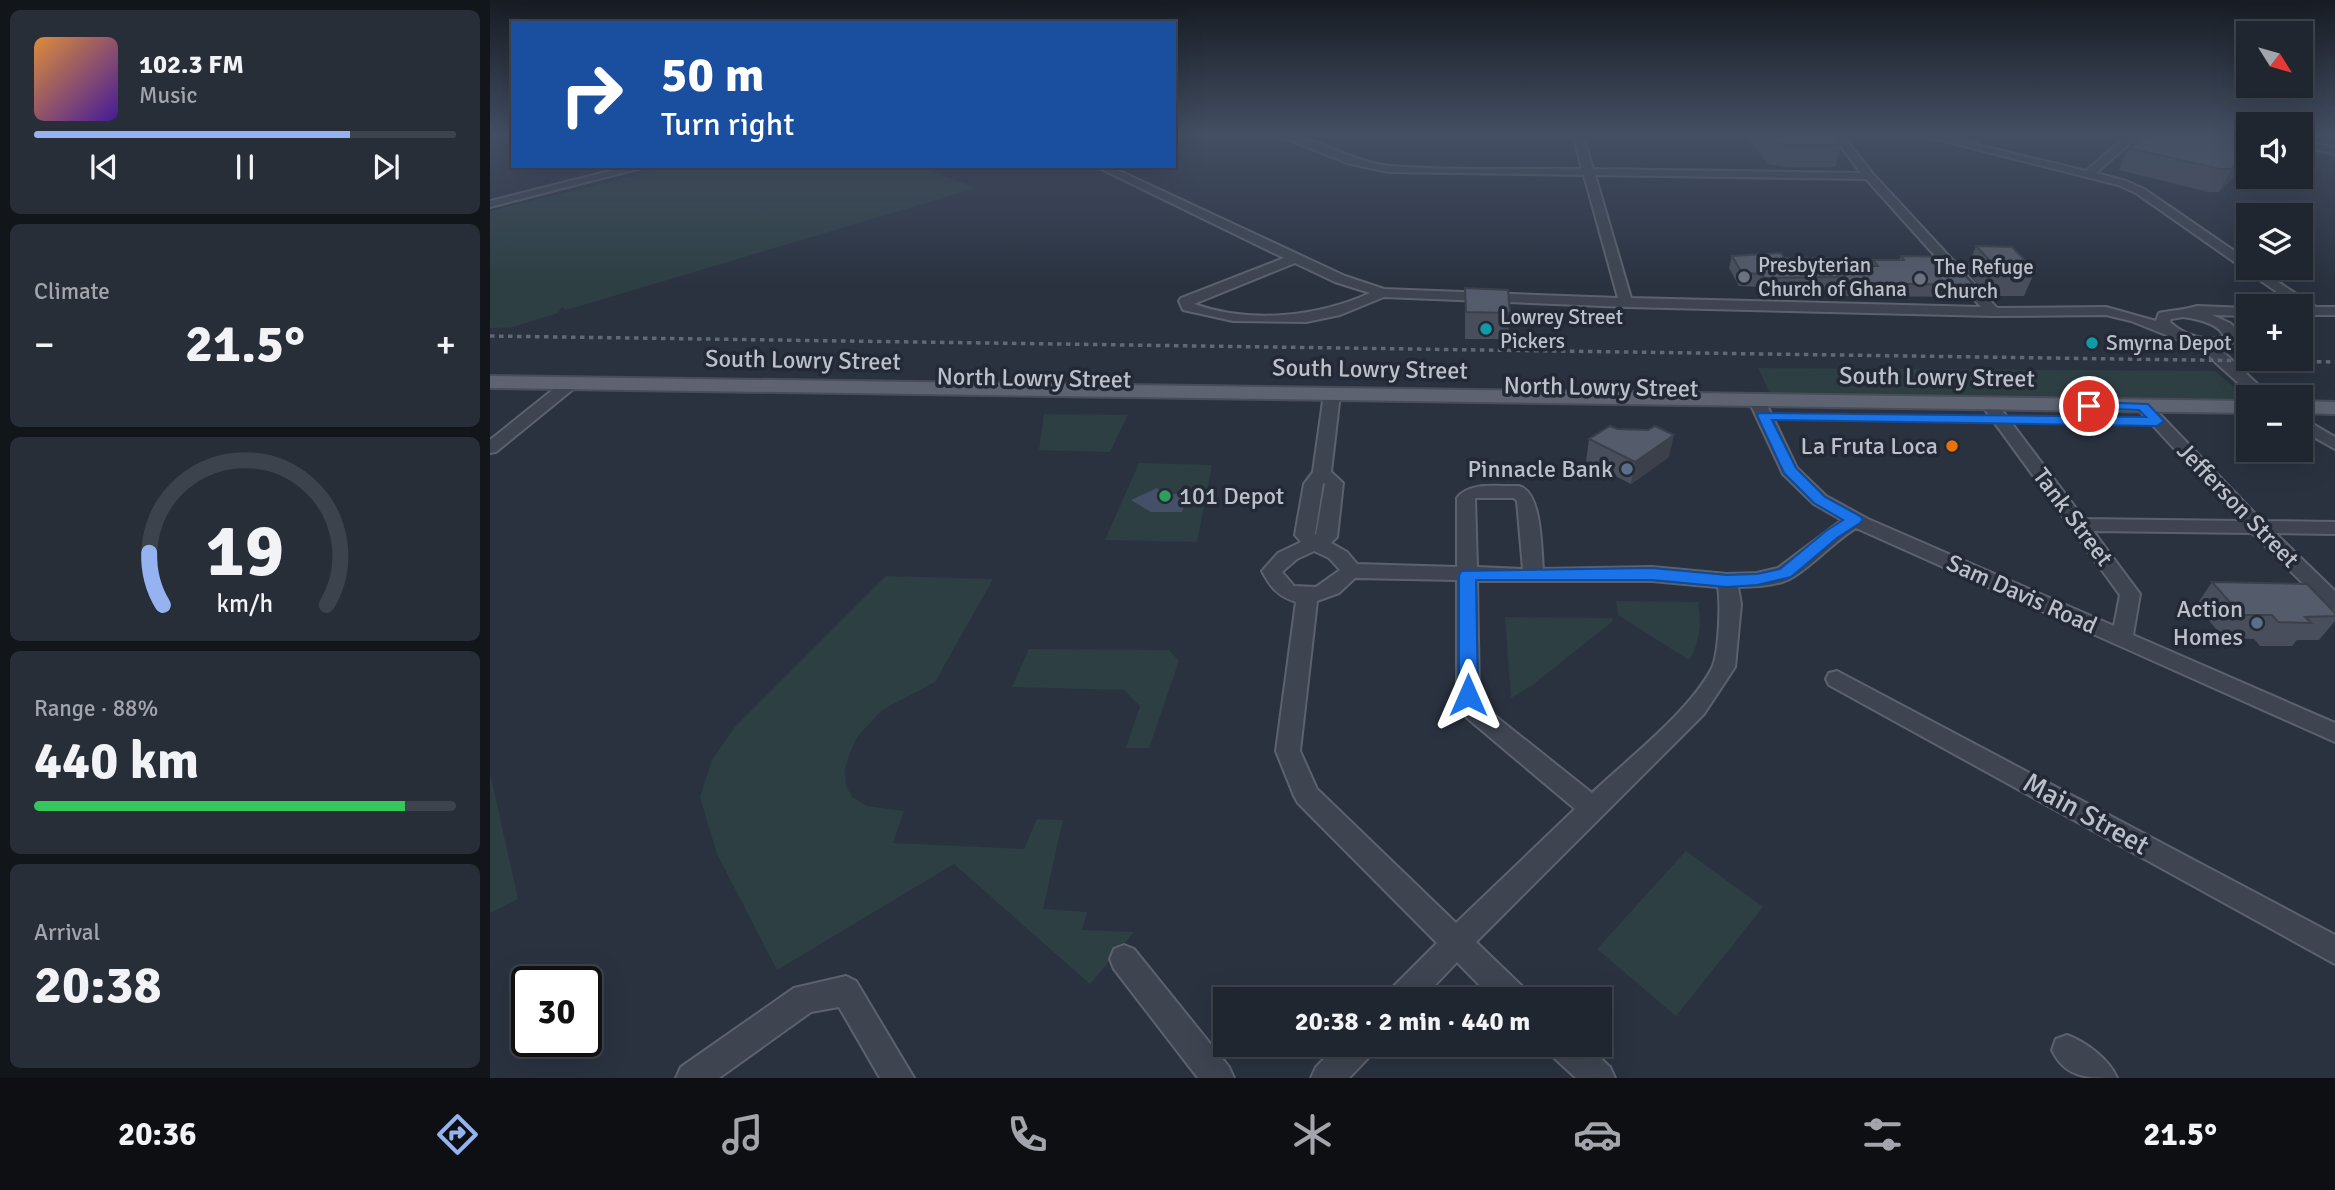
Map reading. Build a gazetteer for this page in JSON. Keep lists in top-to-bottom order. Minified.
{"streets":{"main road":["South Lowry Street","North Lowry Street"],"street":["Jefferson Street","Tank Street","Sam Davis Road","Main Street"]},"crossings":[["South Lowry Street","North Lowry Street"],["North Lowry Street","Jefferson Street"],["North Lowry Street","Tank Street"],["North Lowry Street","Sam Davis Road"],["Tank Street","Sam Davis Road"]],"places":["Presbyterian Church of Ghana","The Refuge Church","Lowrey Street Pickers","Smyrna Depot","La Fruta Loca","Pinnacle Bank","101 Depot","Action Homes"],"north":"bottom right","page":{"map_buttons":["+","−"],"turn":["50 m","Turn right"],"song":["102.3 FM","Music"],"tile":["Climate",["Range · 88%","440 km"],["Arrival","20:38"]],"heat":["−","21.5°","+"],"limit":"30","trip":"20:38 · 2 min · 440 m","tabs":["20:36","21.5°"],"gauge":["19","km/h"]}}
